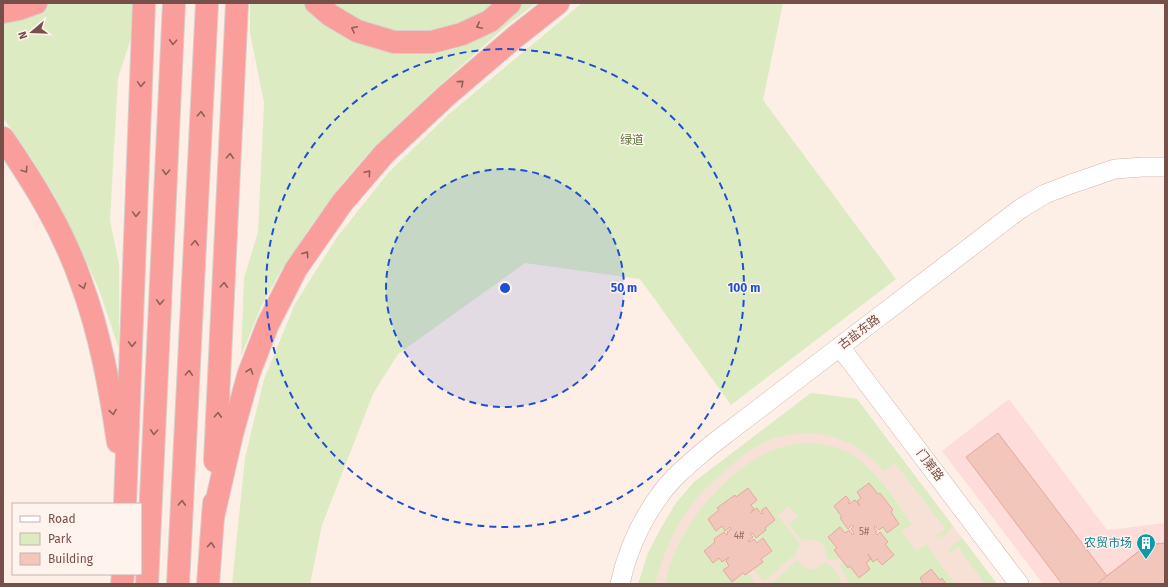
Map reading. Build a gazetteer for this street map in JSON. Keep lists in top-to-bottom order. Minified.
{"streets":{"street":["古盐东路","门第路"]},"crossings":[["古盐东路","门第路"]],"parks":["绿道"],"places":{"building":["农贸市场"]},"house_numbers":["5#","4#"],"legend":["Road","Park","Building"],"north":"left","rings":["50 m","100 m"]}
